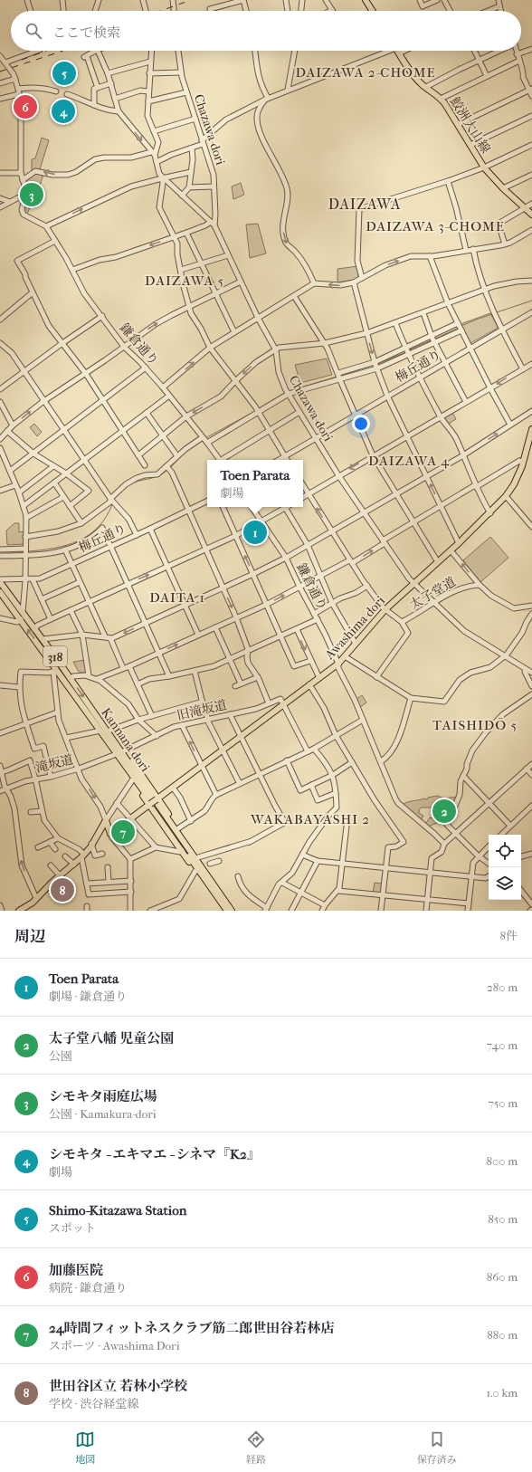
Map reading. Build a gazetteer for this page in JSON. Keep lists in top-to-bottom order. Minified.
{"streets":{"main road":["鮫洲大山線","Awashima-dori","318","Kannana dori"],"street":["Chazawa-dori","鎌倉通り","梅丘通り","太子堂道","旧滝坂道","滝坂道"]},"crossings":[["Chazawa-dori","梅丘通り"],["Chazawa-dori","太子堂道"],["Chazawa-dori","Awashima-dori"],["鎌倉通り","Awashima-dori"],["梅丘通り","Kannana dori"],["太子堂道","Awashima-dori"],["Awashima-dori","旧滝坂道"]],"districts":["DAIZAWA 2-CHOME","DAIZAWA","DAIZAWA 3-CHOME","DAIZAWA 5","DAIZAWA 4","DAITA 1","TAISHIDŌ 5","WAKABAYASHI 2"],"page":{"search":"ここで検索","pins":["5","6","4","3","1","2","7","8"],"popup":["Toen Parata","劇場"],"heading":["周辺","8件"],"list":[{"mark":"1","name":"Toen Parata","note":"劇場 · 鎌倉通り","value":"280 m"},{"mark":"2","name":"太子堂八幡 児童公園","note":"公園","value":"740 m"},{"mark":"3","name":"シモキタ雨庭広場","note":"公園 · Kamakura-dori","value":"750 m"},{"mark":"4","name":"シモキタ - エキマエ - シネマ『K2』","note":"劇場","value":"800 m"},{"mark":"5","name":"Shimo-Kitazawa Station","note":"スポット","value":"850 m"},{"mark":"6","name":"加藤医院","note":"病院 · 鎌倉通り","value":"860 m"},{"mark":"7","name":"24時間フィットネスクラブ筋二郎世田谷若林店","note":"スポーツ · Awashima Dori","value":"880 m"},{"mark":"8","name":"世田谷区立 若林小学校","note":"学校 · 渋谷経堂線","value":"1.0 km"}],"nav":["地図","経路","保存済み"]}}
